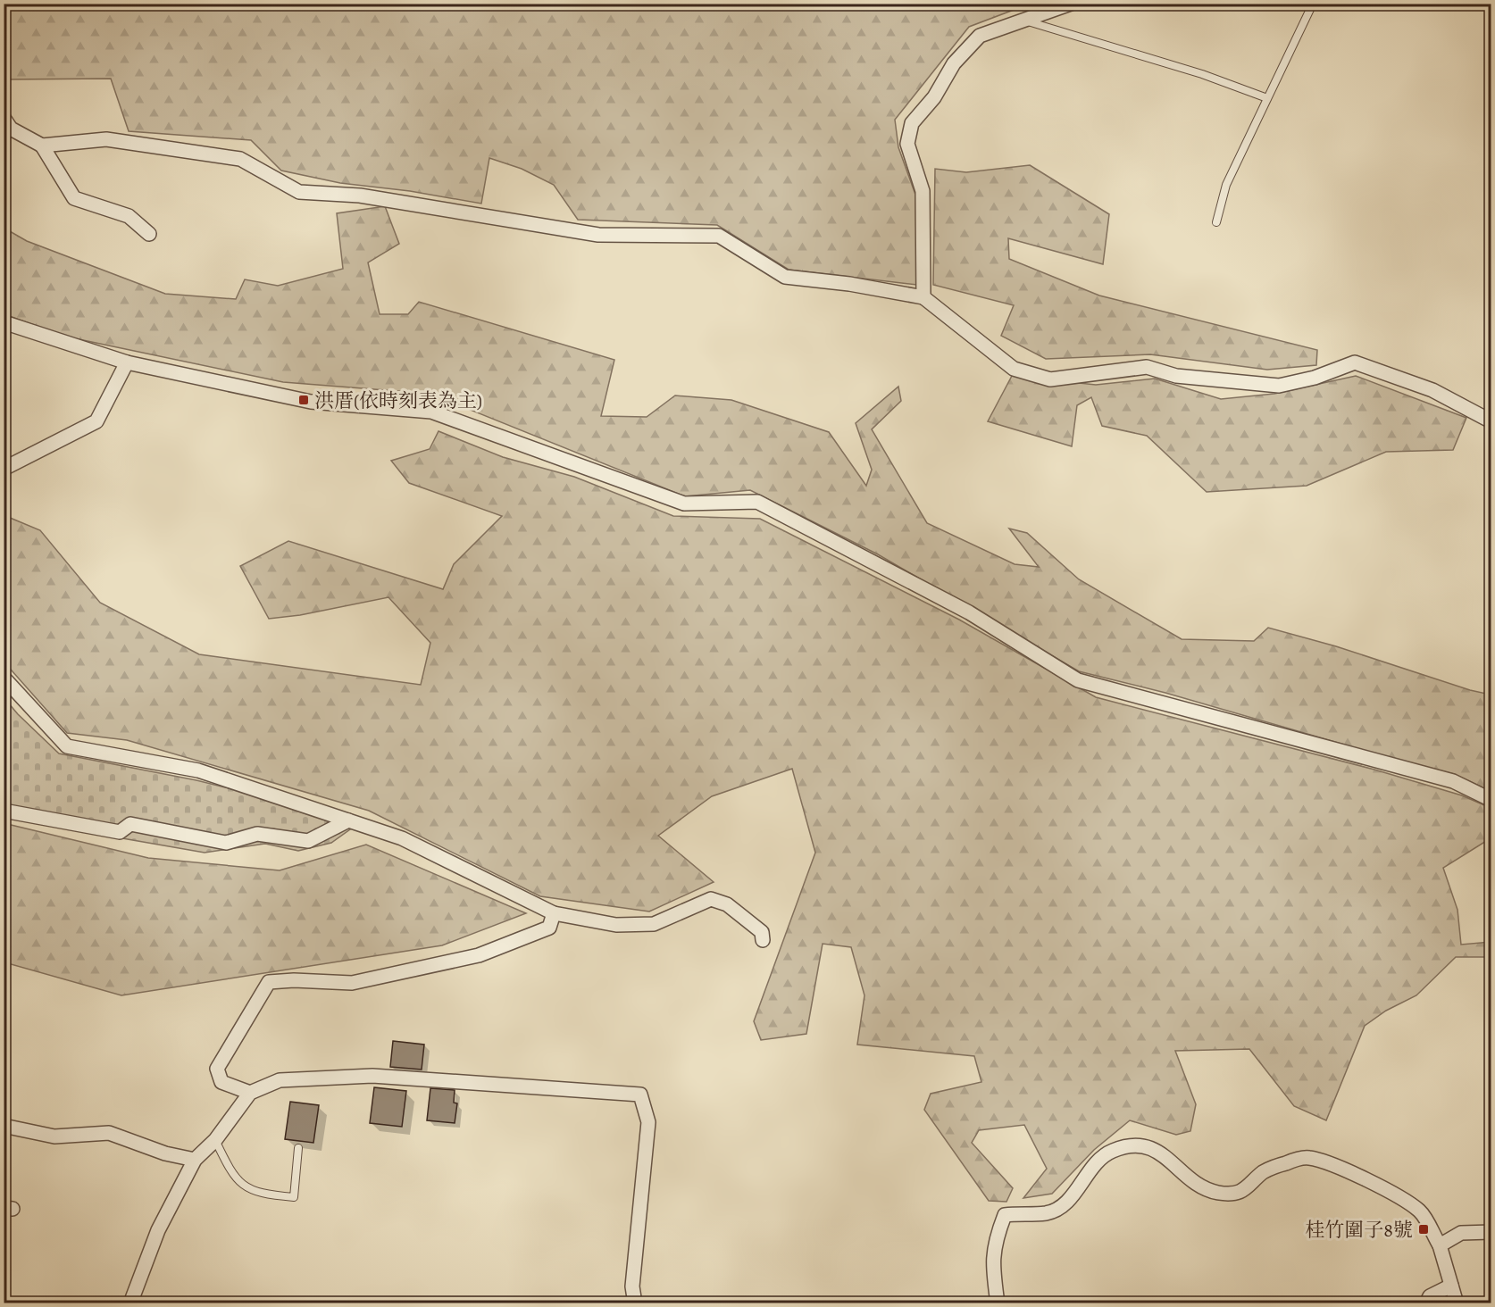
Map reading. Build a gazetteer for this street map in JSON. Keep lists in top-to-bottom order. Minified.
{"places":{"transit":["洪厝(依時刻表為主)","桂竹圍子8號"]}}
